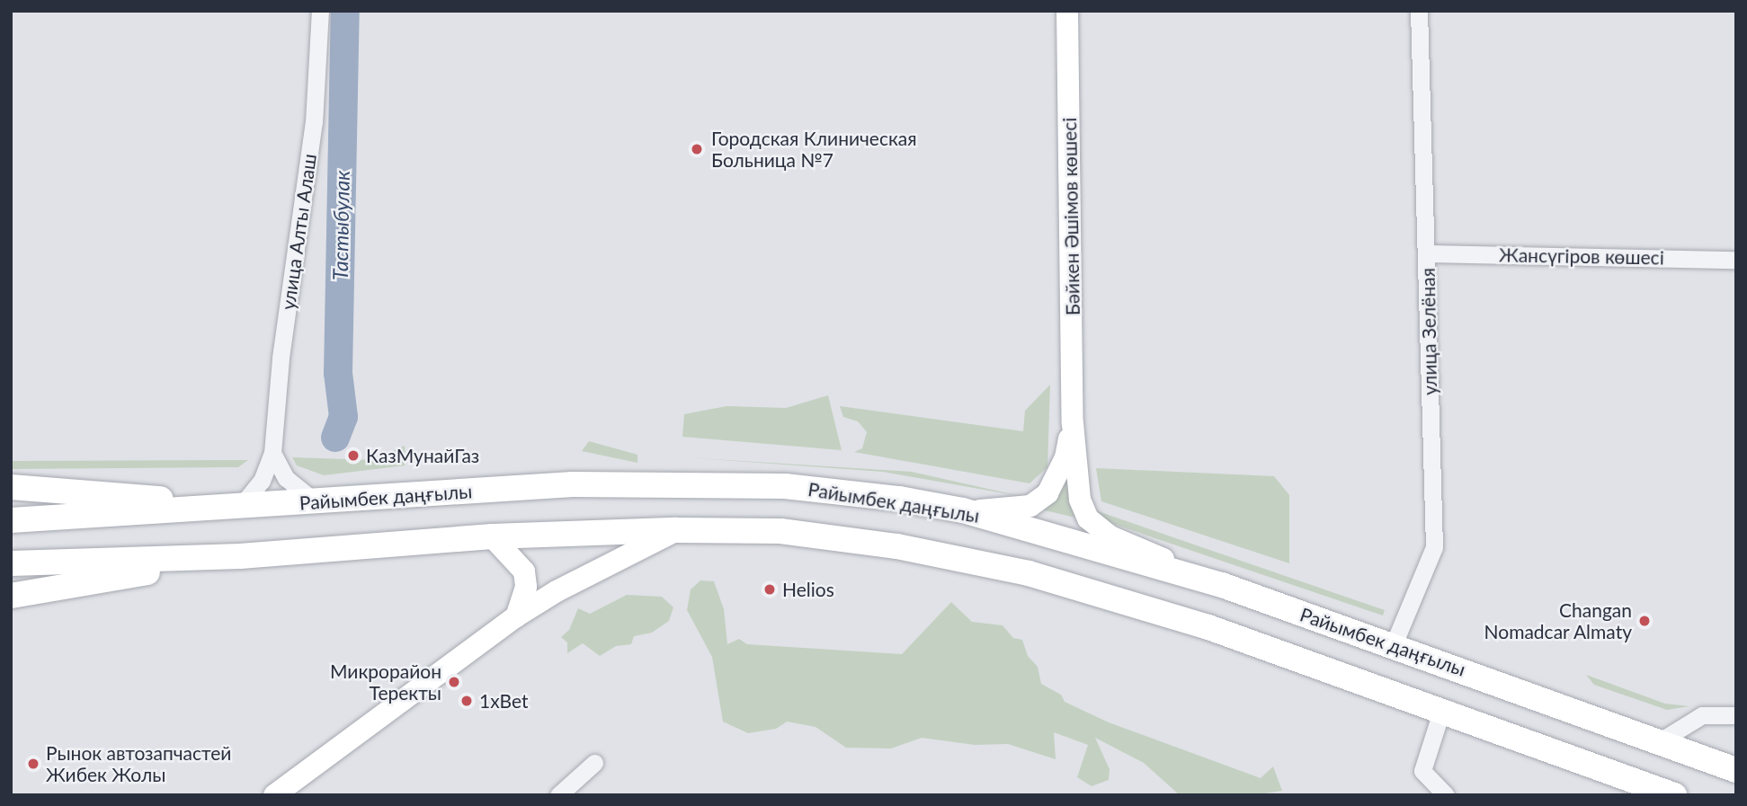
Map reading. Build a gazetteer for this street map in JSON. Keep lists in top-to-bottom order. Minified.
{"streets":{"highway":["Райымбек даңғылы"],"main road":["Бәйкен Әшімов көшесі"],"street":["улица Алты Алаш","Жансүгіров көшесі","улица Зелёная"]},"crossings":[["улица Алты Алаш","Райымбек даңғылы"],["Жансүгіров көшесі","улица Зелёная"],["улица Зелёная","Райымбек даңғылы"]],"water":["Тастыбулак"],"places":["Городская Клиническая Больница №7","КазМунайГаз","Helios","Changan Nomadcar Almaty","Микрорайон Теректы","1xBet","Рынок автозапчастей Жибек Жолы"]}
